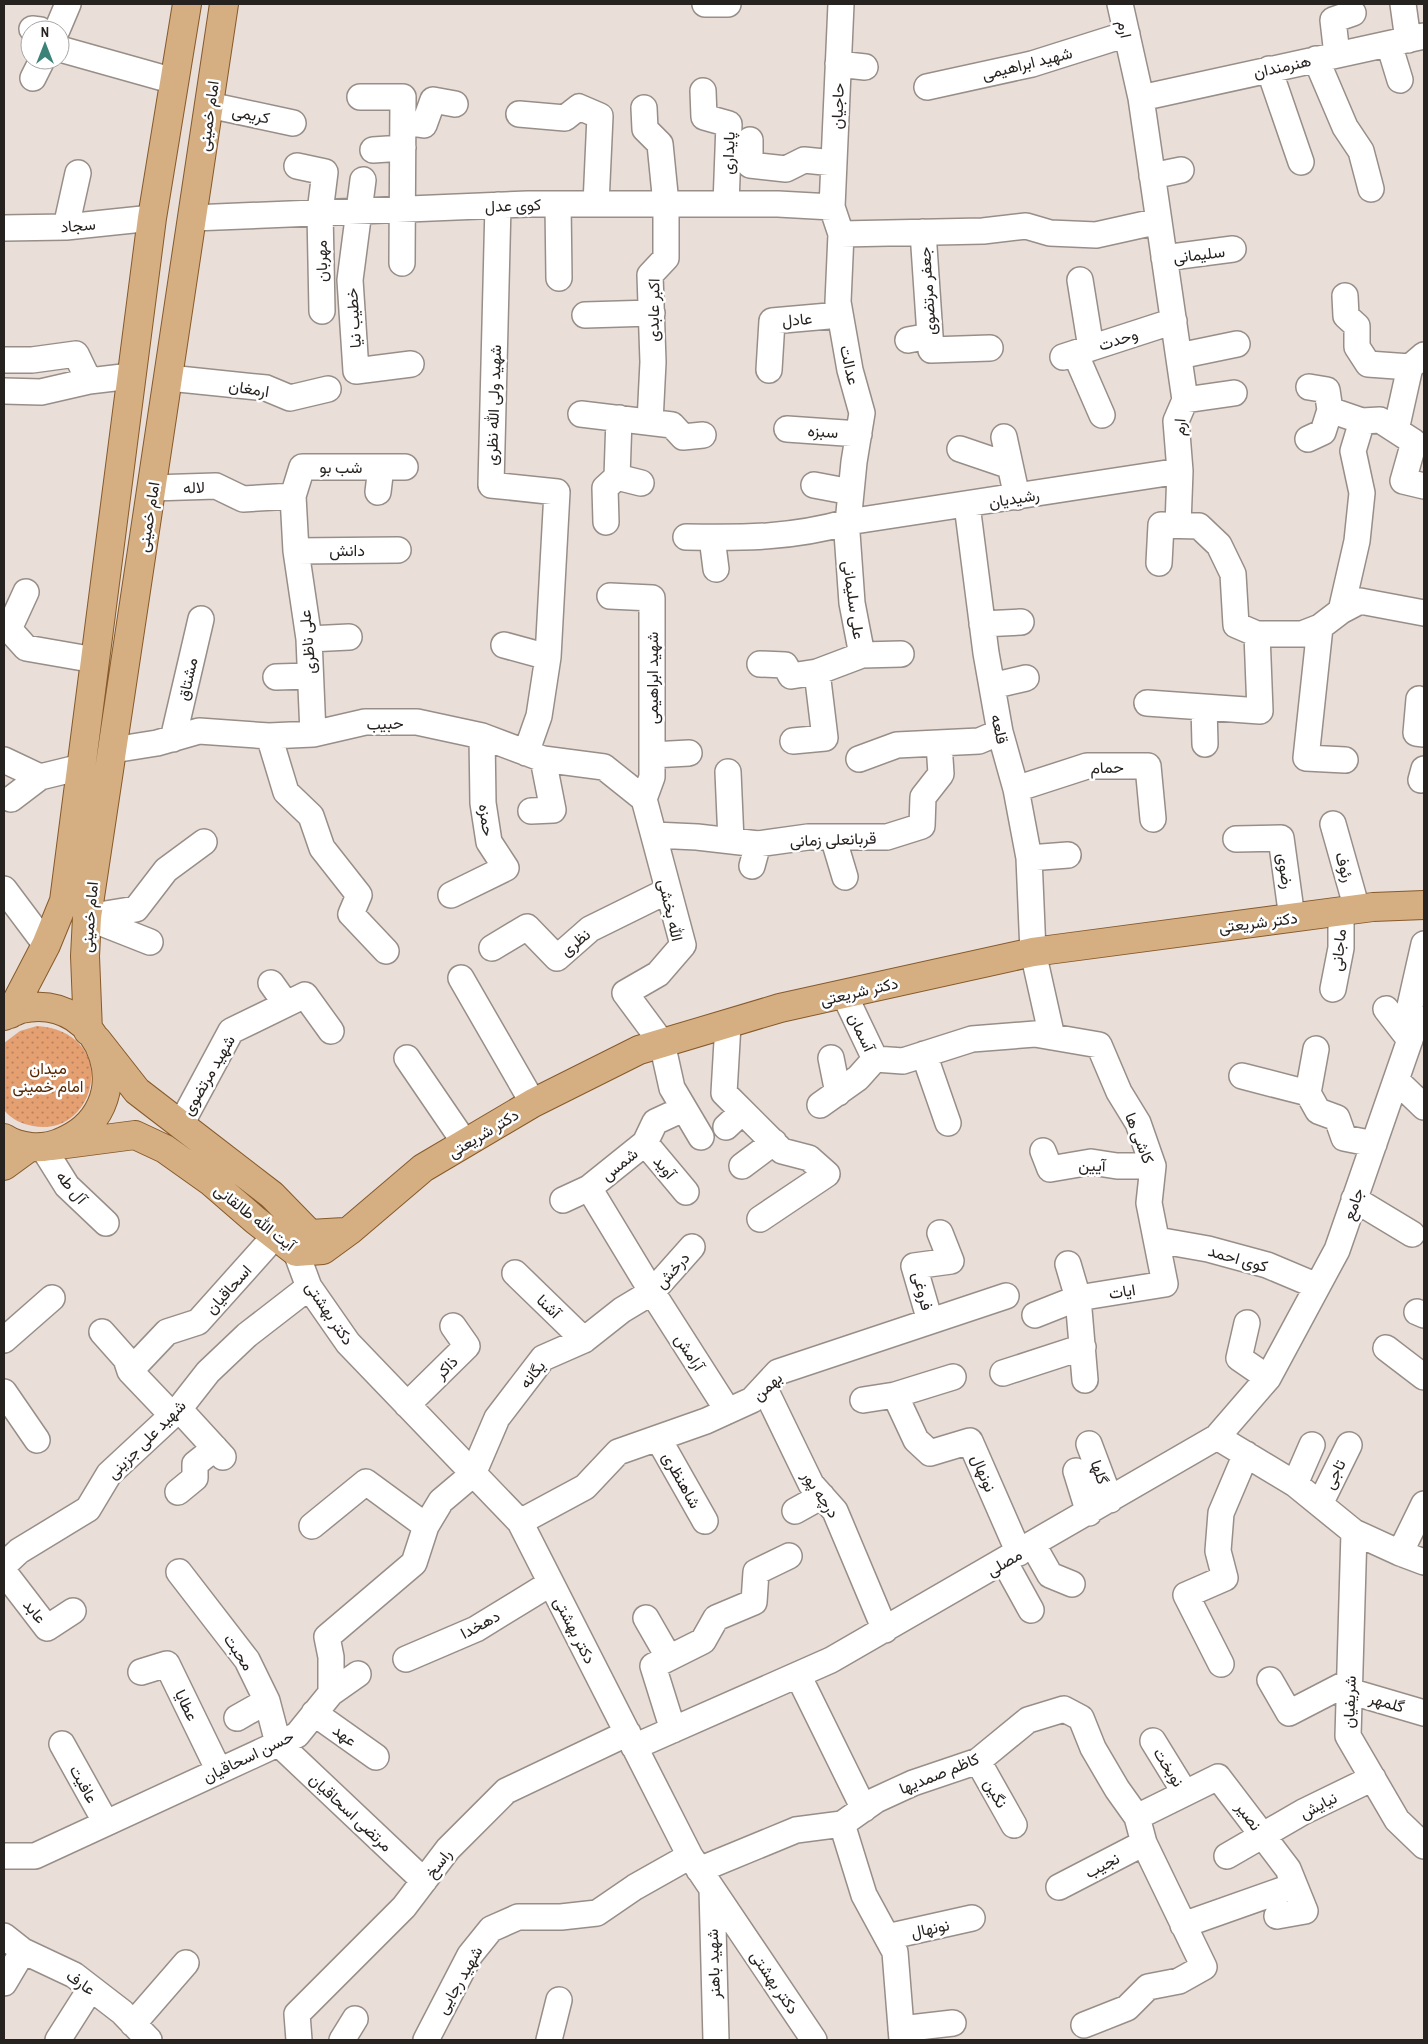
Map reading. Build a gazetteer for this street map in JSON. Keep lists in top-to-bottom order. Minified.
{"streets":{"main road":["امام خمینی","دکتر شریعتی","آیت الله طالقانی"],"street":["ارم","شهید ابراهیمی","هنرمندان","حاجیان","کریمی","پایداری","کوی عدل","سجاد","سلیمانی","مهربان","جعفر مرتضوی","اکبر عابدی","خطیب نیا","عادل","وحدت","عدالت","ارمغان","شهید ولی الله نظری","سبزه","شب بو","لاله","رشیدیان","دانش","علی سلیمانی","علی ناظری","مشتاق","حبیب","قلعه","حمام","حمزه","قربانعلی زمانی","رئوف","رضوی","الله بخشی","نظری","ماجانی","آسمان","شهید مرتضوی","کاشی ها","شمس","آیین","آوید","آل طه","جامع","کوی احمد","درخش","اسحاقیان","فروغی","ایات","آشنا","دکتر بهشتی","آرامش","ذاکر","یگانه","بهمن","شهید علی جزینی","گلها","نونهال","تاجی","شاهنظری","درچه پور","مصلی","عابد","دهخدا","محبت","شریفیان","گلمهر","عطایا","عهد","حسن اسحاقیان","نوبخت","کاظم صمدیها","عافیت","نگین","نیایش","مرتضی اسحاقیان","نصیر","راسخ","نجیب","شهید باهنر","شهید رجایی","عارف"]},"crossings":[["ارم","شهید ابراهیمی"],["ارم","هنرمندان"],["ارم","سلیمانی"],["ارم","وحدت"],["ارم","رشیدیان"],["شهید ابراهیمی","حبیب"],["شهید ابراهیمی","الله بخشی"],["حاجیان","کوی عدل"],["حاجیان","عدالت"],["کریمی","امام خمینی"],["امام خمینی","کوی عدل"],["امام خمینی","سجاد"],["امام خمینی","ارمغان"],["امام خمینی","لاله"],["امام خمینی","حبیب"],["امام خمینی","آیت الله طالقانی"],["پایداری","کوی عدل"],["کوی عدل","مهربان"],["کوی عدل","اکبر عابدی"],["کوی عدل","خطیب نیا"],["کوی عدل","عدالت"],["کوی عدل","شهید ولی الله نظری"],["عادل","عدالت"],["عدالت","سبزه"],["عدالت","رشیدیان"],["عدالت","علی سلیمانی"],["شهید ولی الله نظری","حبیب"],["شب بو","لاله"],["شب بو","دانش"],["شب بو","علی ناظری"],["رشیدیان","علی سلیمانی"],["رشیدیان","قلعه"],["دانش","علی ناظری"],["علی ناظری","حبیب"],["مشتاق","حبیب"],["حبیب","حمزه"],["حبیب","الله بخشی"],["قلعه","حمام"],["قلعه","دکتر شریعتی"],["قربانعلی زمانی","الله بخشی"],["رئوف","دکتر شریعتی"],["رئوف","ماجانی"],["رضوی","دکتر شریعتی"],["الله بخشی","دکتر شریعتی"],["الله بخشی","نظری"],["دکتر شریعتی","ماجانی"],["دکتر شریعتی","آسمان"],["دکتر شریعتی","آیت الله طالقانی"],["آسمان","کاشی ها"],["شهید مرتضوی","آیت الله طالقانی"],["کاشی ها","آیین"],["کاشی ها","کوی احمد"],["کاشی ها","ایات"],["شمس","آوید"],["شمس","درخش"],["شمس","آرامش"],["شمس","یگانه"],["آل طه","آیت الله طالقانی"],["جامع","کوی احمد"],["جامع","مصلی"],["آیت الله طالقانی","اسحاقیان"],["آیت الله طالقانی","دکتر بهشتی"],["درخش","آرامش"],["درخش","یگانه"],["فروغی","بهمن"],["آشنا","یگانه"],["دکتر بهشتی","ذاکر"],["دکتر بهشتی","یگانه"],["دکتر بهشتی","بهمن"],["دکتر بهشتی","شهید علی جزینی"],["دکتر بهشتی","مصلی"],["دکتر بهشتی","دهخدا"],["دکتر بهشتی","کاظم صمدیها"],["دکتر بهشتی","راسخ"],["دکتر بهشتی","شهید باهنر"],["دکتر بهشتی","شهید رجایی"],["آرامش","یگانه"],["آرامش","بهمن"],["بهمن","شاهنظری"],["بهمن","درچه پور"],["گلها","مصلی"],["نونهال","مصلی"],["درچه پور","مصلی"],["مصلی","راسخ"],["محبت","حسن اسحاقیان"],["محبت","مرتضی اسحاقیان"],["شریفیان","گلمهر"],["شریفیان","نیایش"],["عطایا","حسن اسحاقیان"],["عهد","حسن اسحاقیان"],["حسن اسحاقیان","عافیت"],["حسن اسحاقیان","مرتضی اسحاقیان"],["نوبخت","نصیر"],["کاظم صمدیها","نگین"],["کاظم صمدیها","نصیر"],["کاظم صمدیها","نجیب"],["کاظم صمدیها","شهید باهنر"],["کاظم صمدیها","شهید رجایی"],["نیایش","نصیر"],["مرتضی اسحاقیان","راسخ"],["شهید باهنر","شهید رجایی"]],"parks":["میدان امام خمینی"],"north":"top"}
